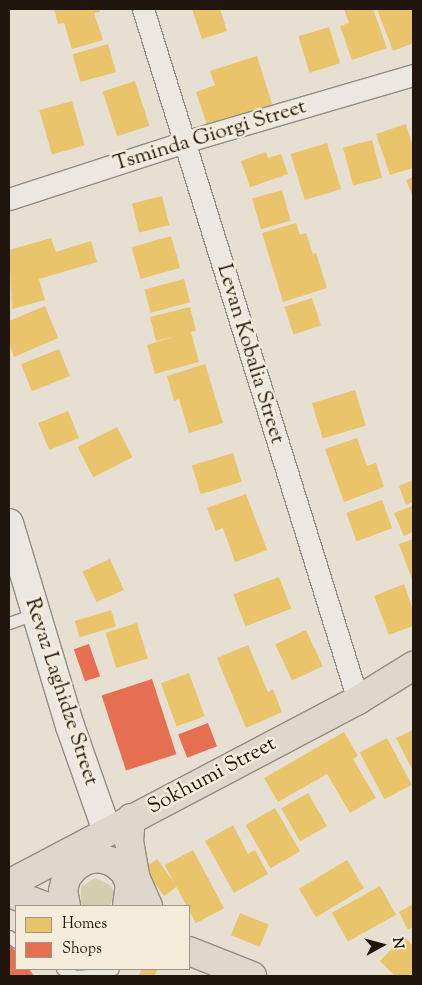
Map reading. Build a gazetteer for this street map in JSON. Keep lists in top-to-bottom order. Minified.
{"streets":{"main road":["Sokhumi Street"],"street":["Tsminda Giorgi Street","Levan Kobalia Street","Revaz Laghidze Street"]},"crossings":[["Tsminda Giorgi Street","Levan Kobalia Street"],["Levan Kobalia Street","Sokhumi Street"],["Revaz Laghidze Street","Sokhumi Street"]],"legend":["Homes","Shops"],"north":"right"}
